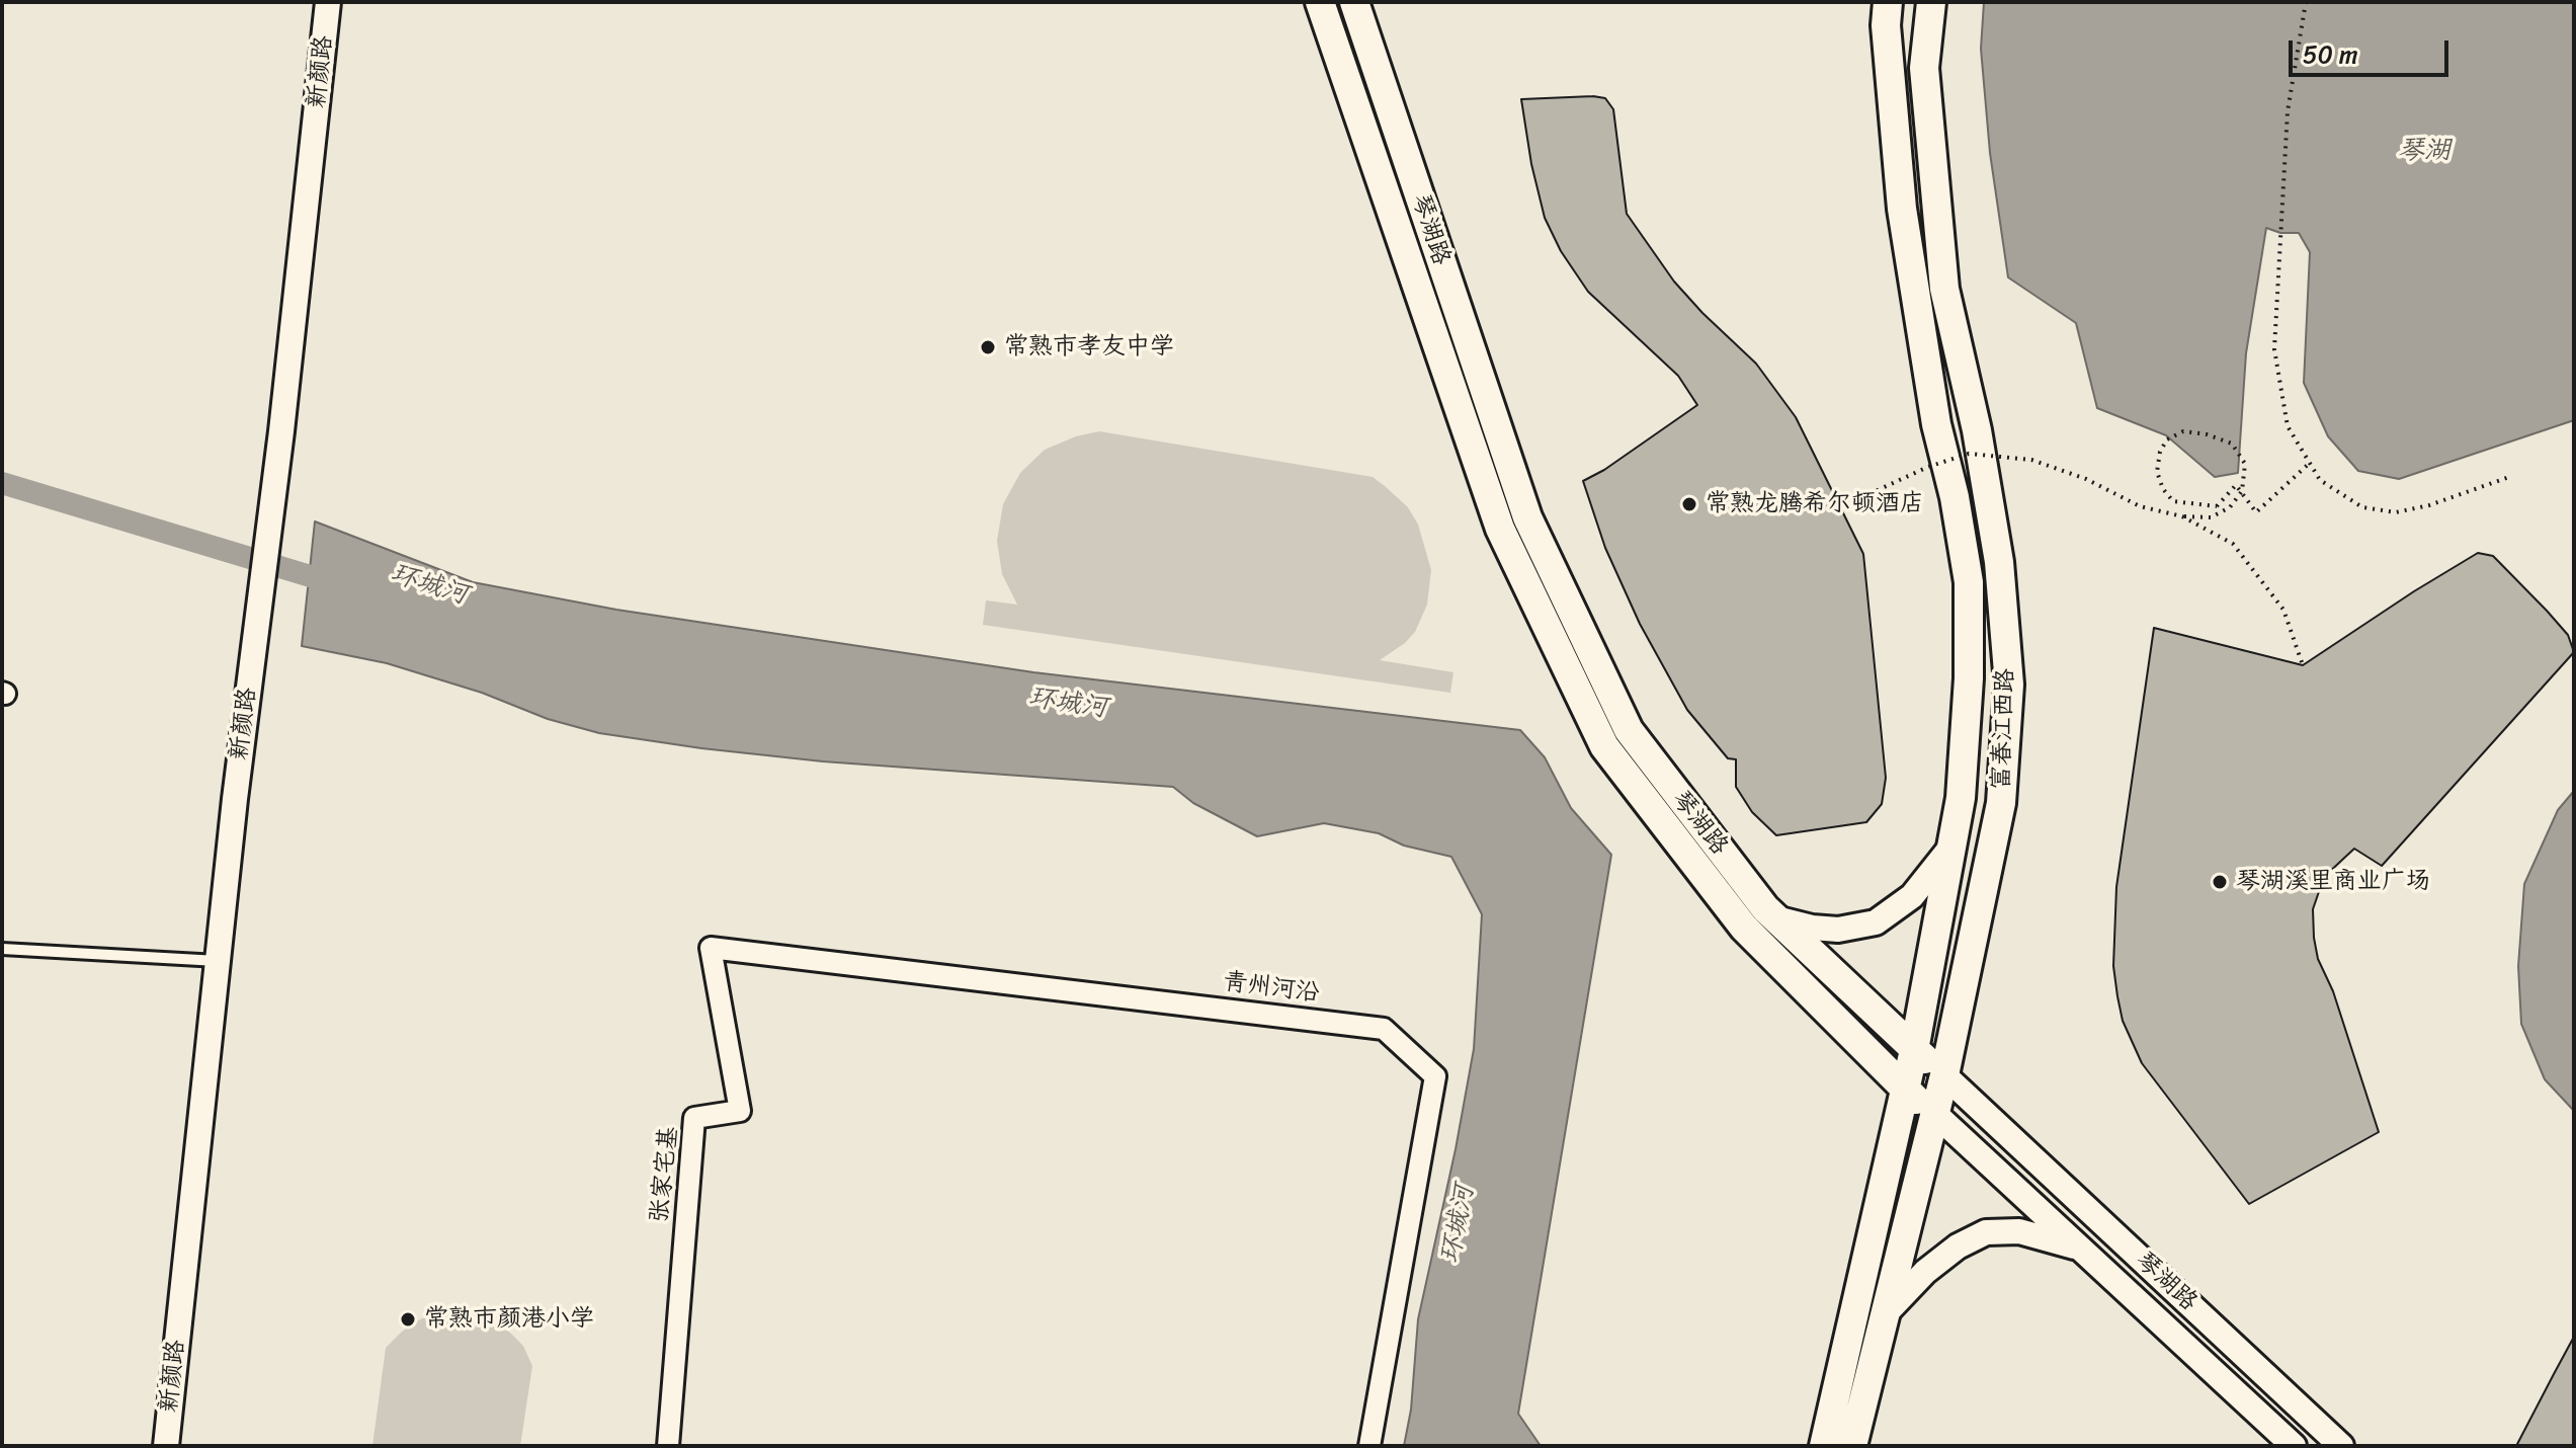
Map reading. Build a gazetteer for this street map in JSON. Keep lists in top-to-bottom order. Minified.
{"streets":{"main road":["琴湖路","富春江西路"],"street":["新颜路","青州河沿","张家宅基"]},"crossings":[["琴湖路","富春江西路"],["青州河沿","张家宅基"]],"water":["琴湖","环城河"],"places":["常熟市孝友中学","常熟龙腾希尔顿酒店","琴湖溪里商业广场","常熟市颜港小学"],"scale_bar":"50 m"}
